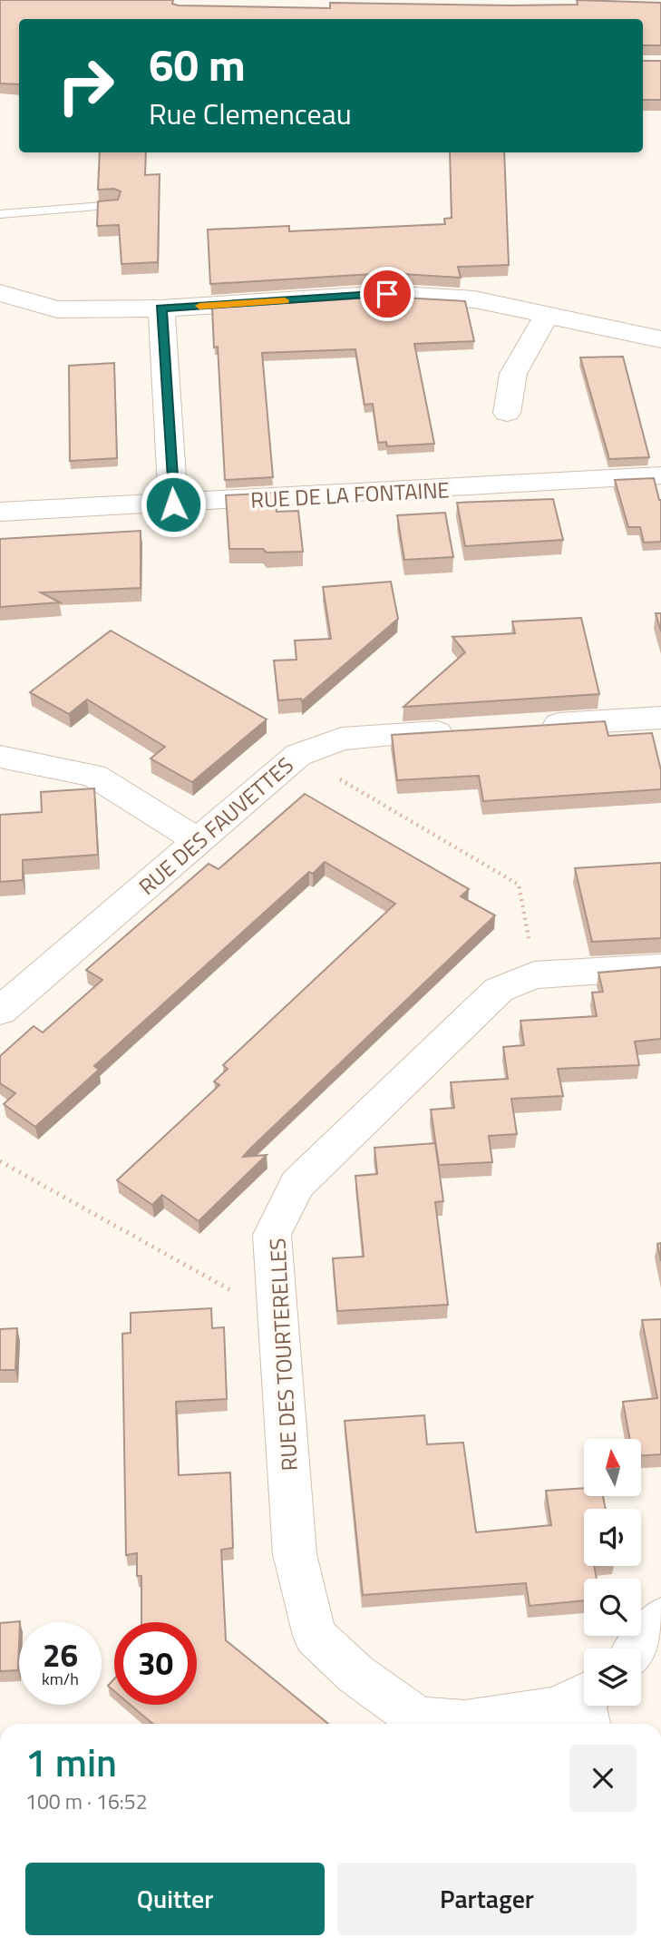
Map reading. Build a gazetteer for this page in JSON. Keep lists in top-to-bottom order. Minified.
{"streets":{"street":["RUE DE LA FONTAINE","RUE DES FAUVETTES","RUE DES TOURTERELLES"]},"north":"top","page":{"turn":["60 m","Rue Clemenceau"],"speed":"26 km/h","limit":"30","heading":["1 min","100 m · 16:52"],"buttons":["Quitter","Partager"]}}
